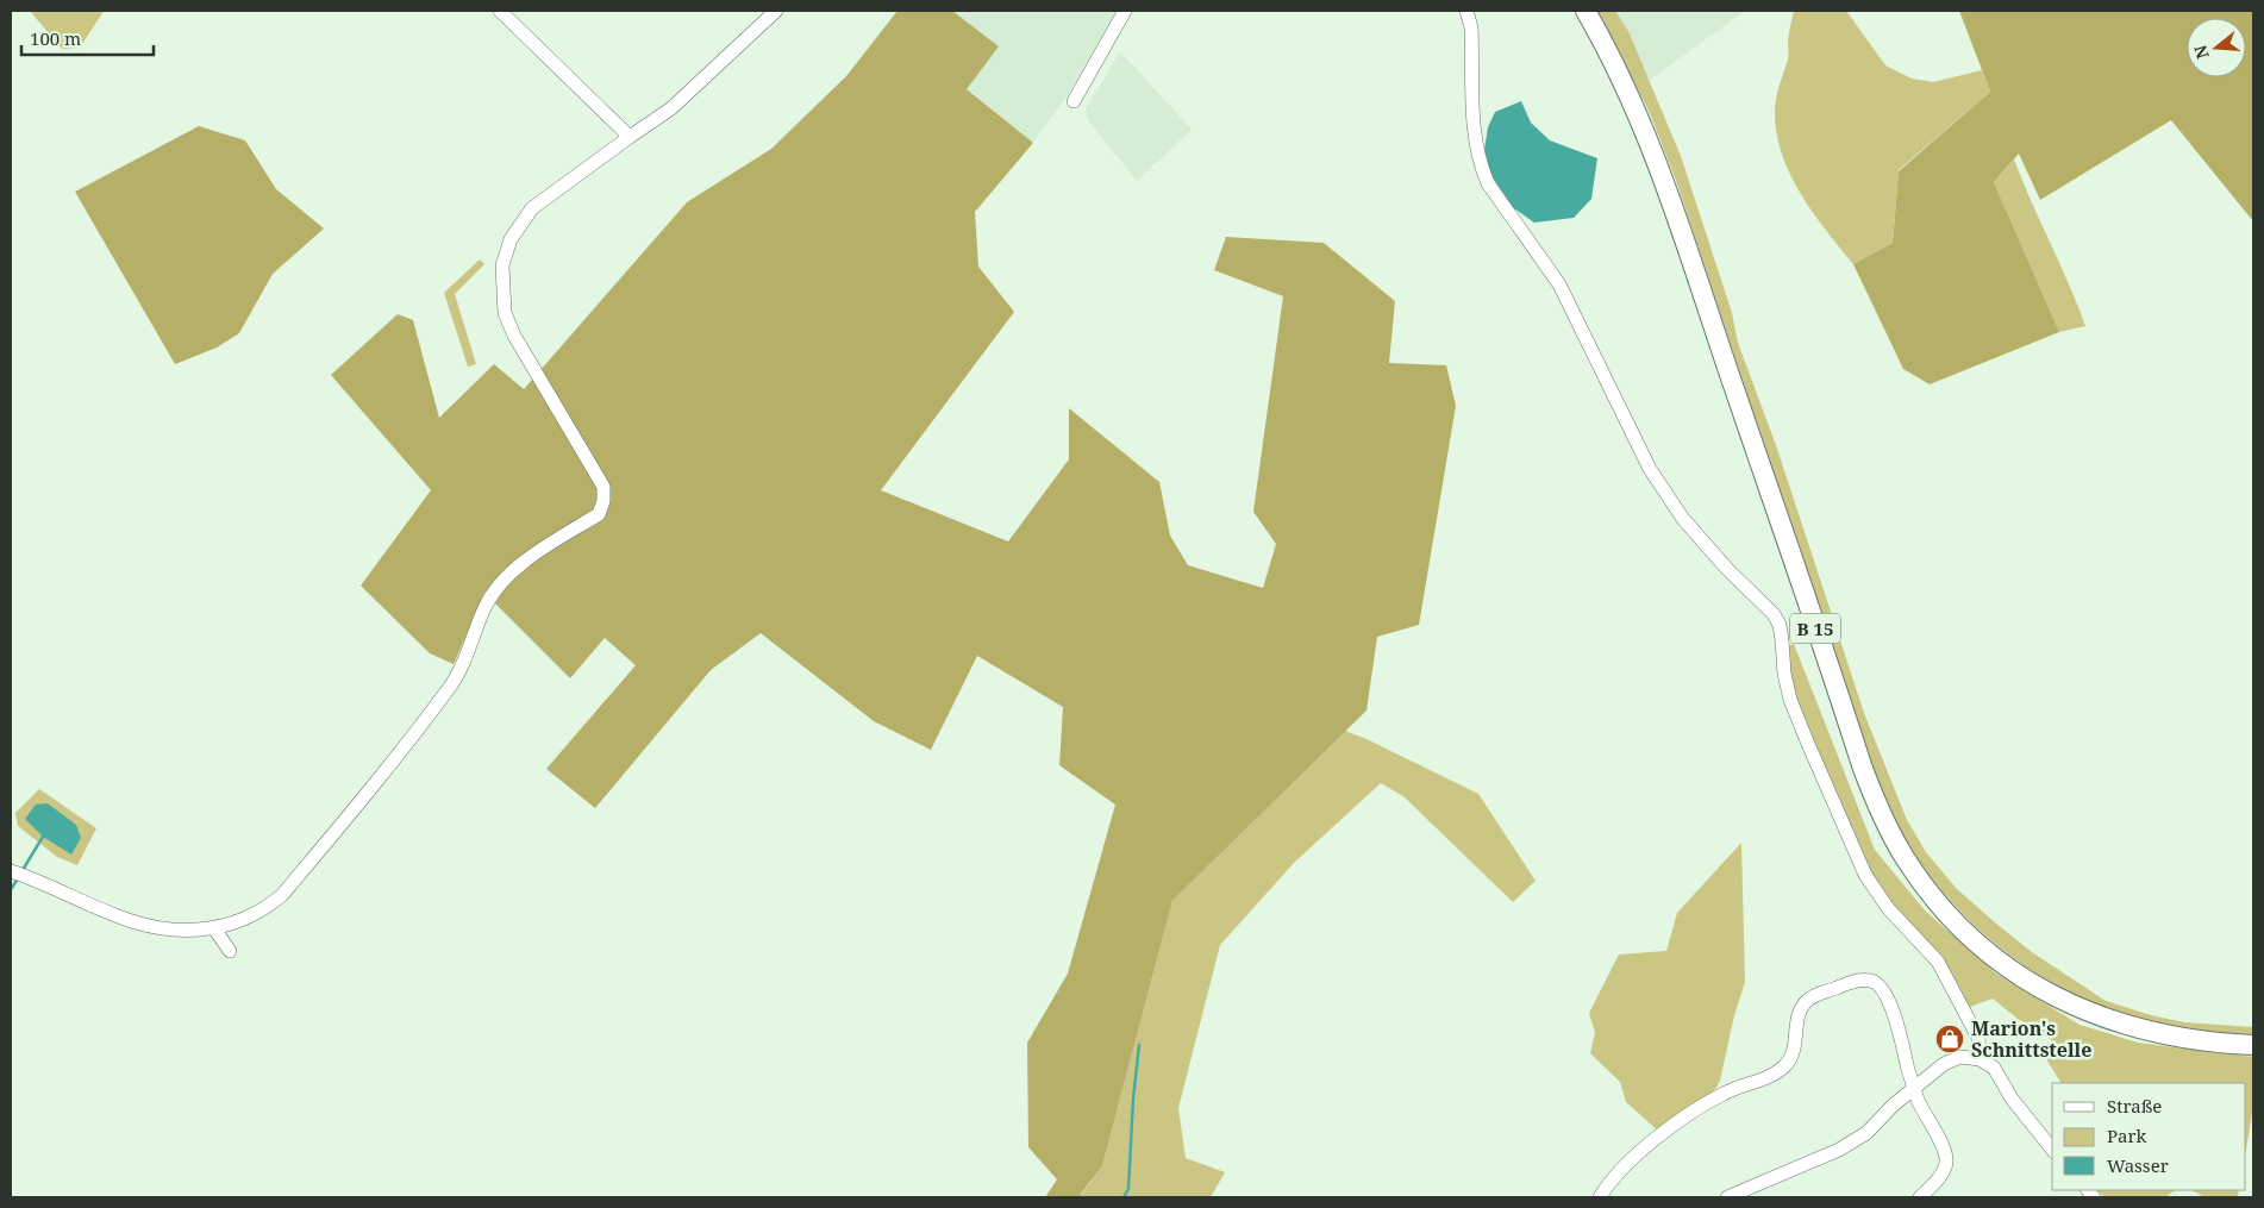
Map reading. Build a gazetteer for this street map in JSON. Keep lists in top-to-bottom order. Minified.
{"streets":{"highway":["B 15"]},"places":{"shop":["Marion's Schnittstelle"]},"legend":["Straße","Park","Wasser"],"scale_bar":"100 m","north":"left"}
